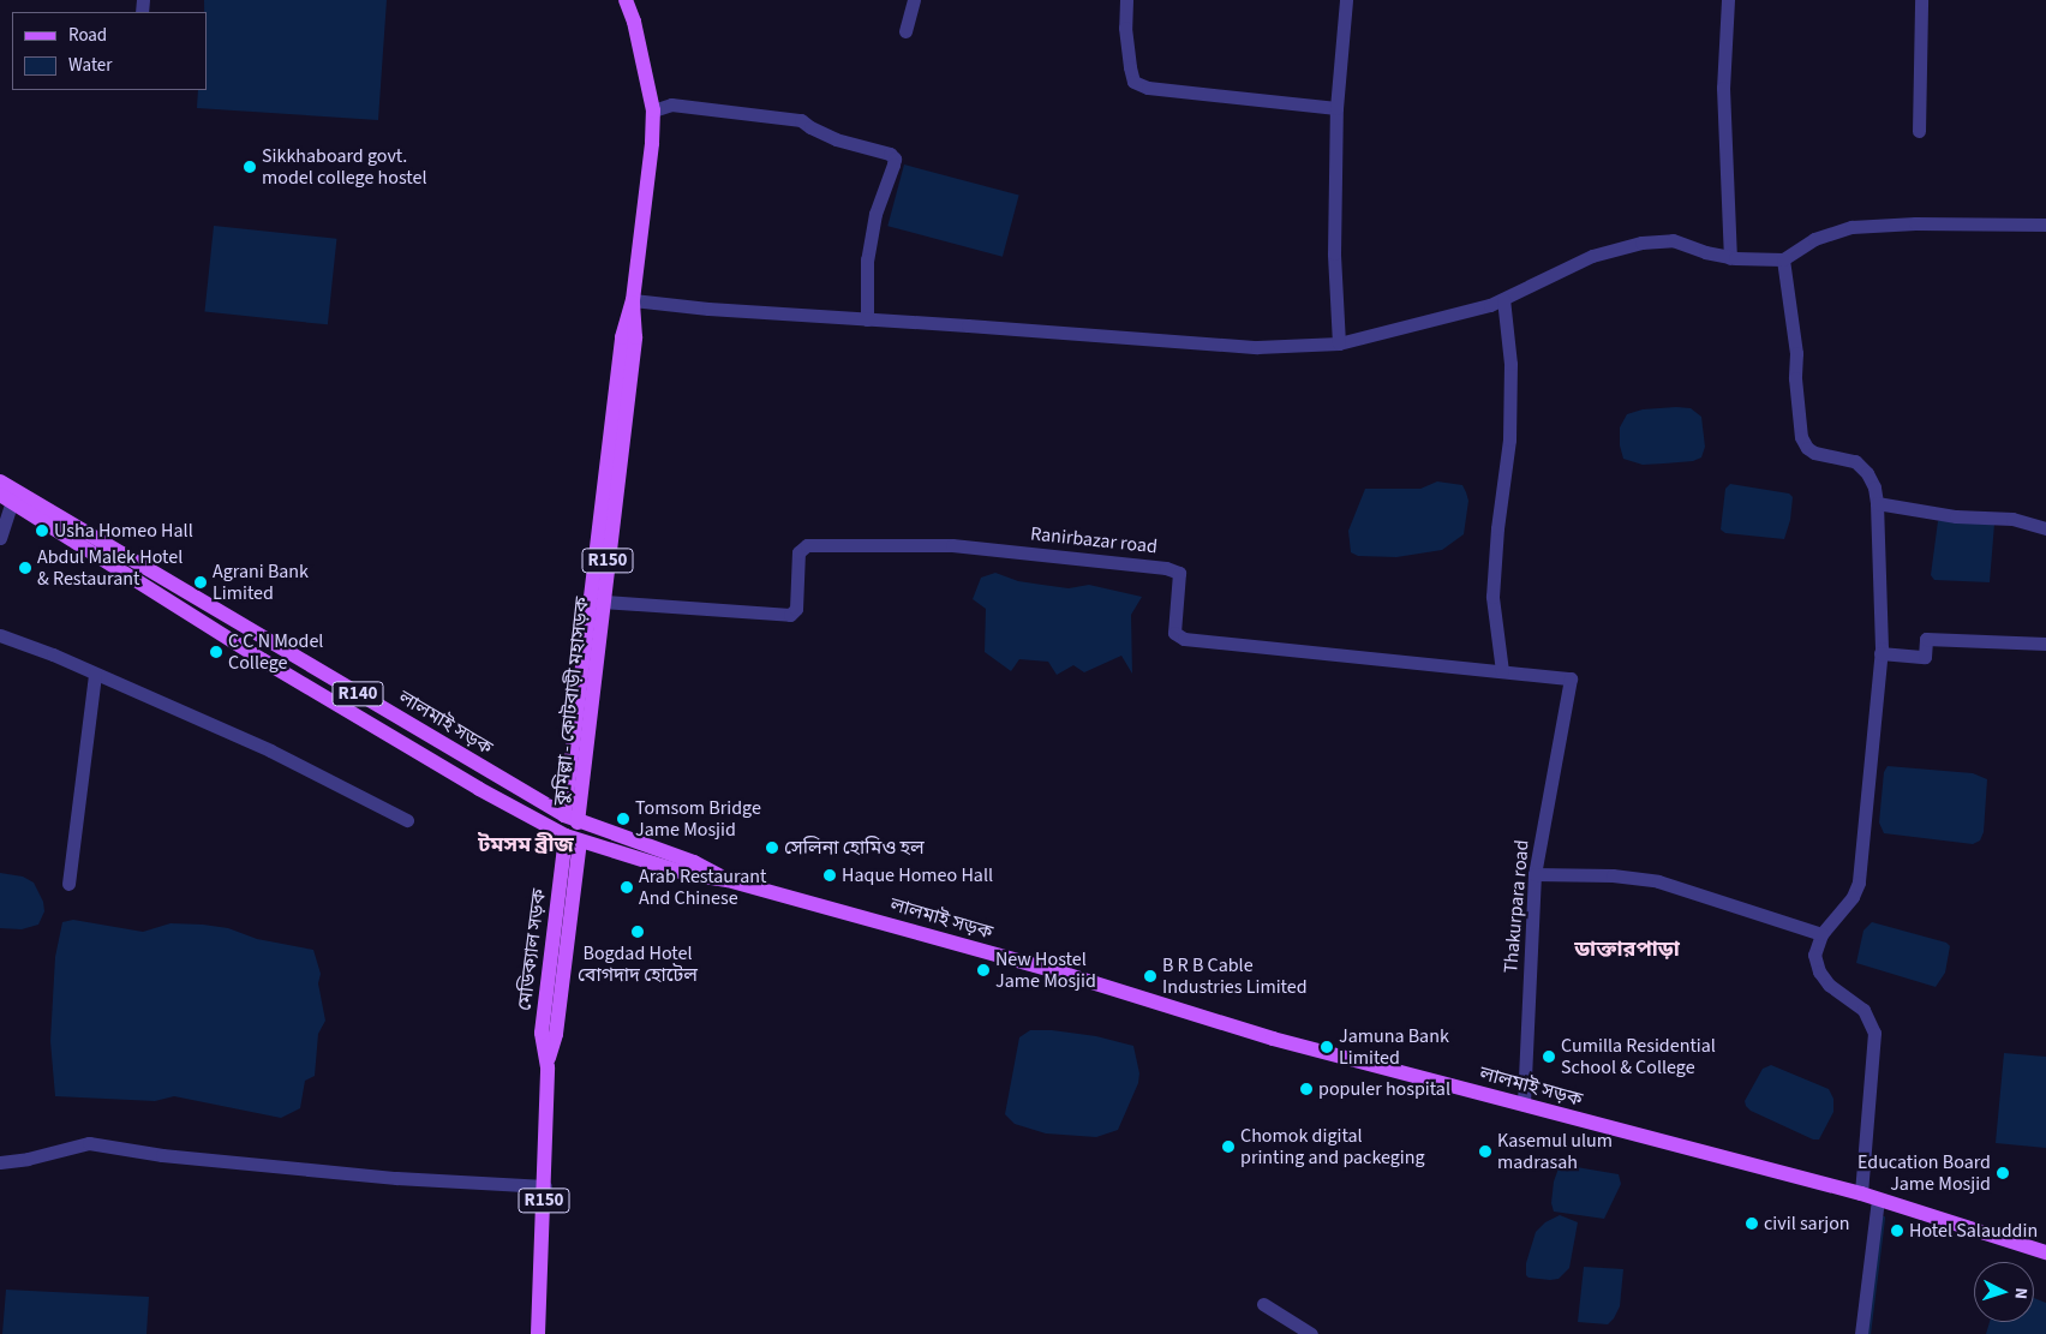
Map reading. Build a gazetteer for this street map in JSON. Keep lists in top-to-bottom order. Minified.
{"streets":{"main road":["R150","R140","কুমিল্লা - কোটবাড়ী মহাসড়ক","লালমাই সড়ক","মেডিক্যাল সড়ক"],"street":["Ranirbazar road","Thakurpara road"]},"crossings":[["Ranirbazar road","কুমিল্লা - কোটবাড়ী মহাসড়ক"],["Ranirbazar road","Thakurpara road"],["কুমিল্লা - কোটবাড়ী মহাসড়ক","লালমাই সড়ক"],["লালমাই সড়ক","Thakurpara road"],["লালমাই সড়ক","মেডিক্যাল সড়ক"]],"districts":["টমসম ব্রীজ","ডাক্তারপাড়া"],"places":["Sikkhaboard govt. model college hostel","Usha Homeo Hall","Abdul Malek Hotel & Restaurant","Agrani Bank Limited","C C N Model College","Tomsom Bridge Jame Mosjid","সেলিনা হোমিও হল","Haque Homeo Hall","Arab Restaurant And Chinese","Bogdad Hotel বোগদাদ হোটেল","New Hostel Jame Mosjid","B R B Cable Industries Limited","Jamuna Bank Limited","Cumilla Residential School & College","populer hospital","Chomok digital printing and packeging","Kasemul ulum madrasah","Education Board Jame Mosjid","civil sarjon","Hotel Salauddin"],"legend":["Road","Water"],"north":"right"}
